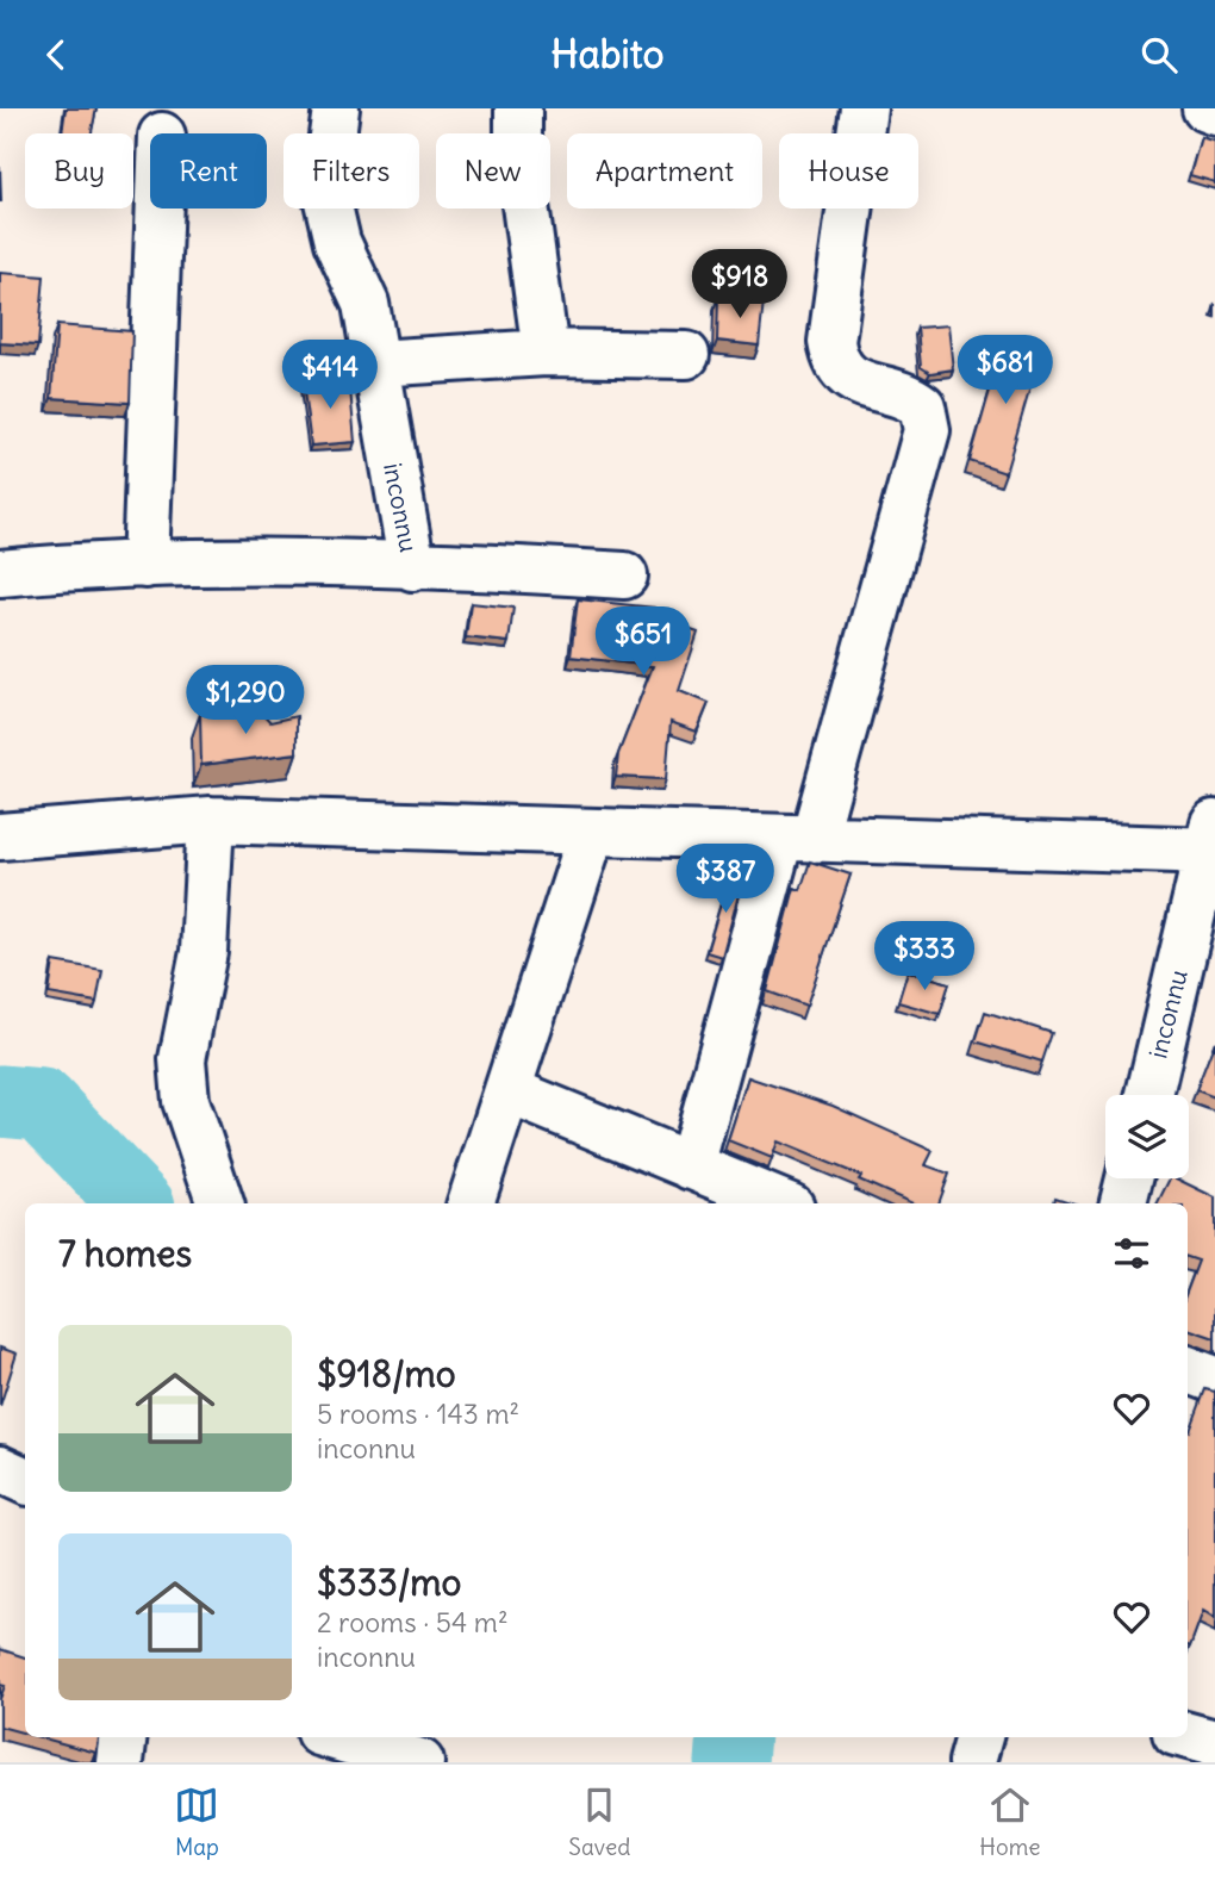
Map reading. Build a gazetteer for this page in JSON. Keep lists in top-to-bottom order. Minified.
{"streets":{"street":["inconnu"]},"page":{"header":"Habito","chip":["Buy","Rent","Filters","New","Apartment","House"],"price":["$918","$681","$414","$651","$1,290","$387","$333"],"heading":"7 homes","list":[{"name":"$918/mo","note":"5 rooms · 143 m² · inconnu"},{"name":"$333/mo","note":"2 rooms · 54 m² · inconnu"}],"tabs":["Map","Saved","Home"]}}
